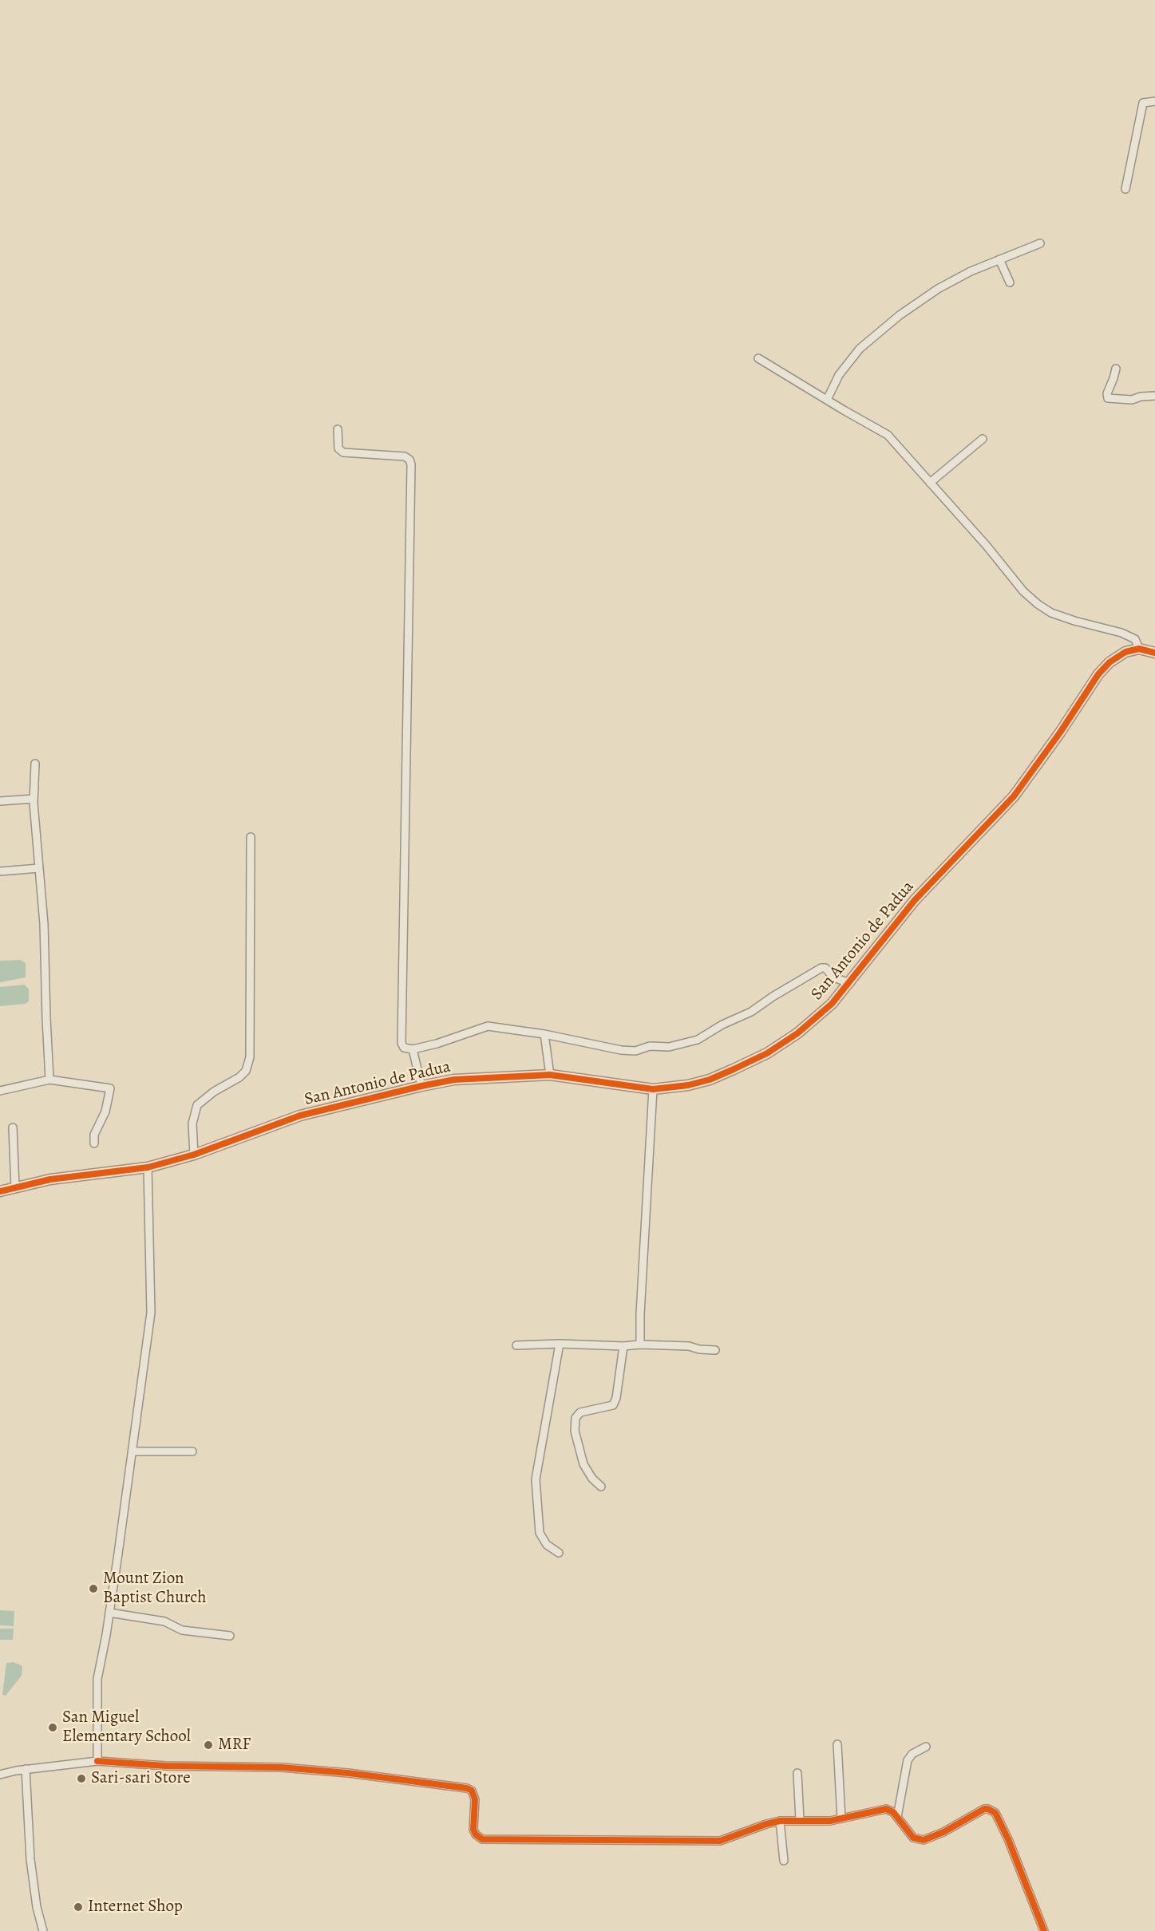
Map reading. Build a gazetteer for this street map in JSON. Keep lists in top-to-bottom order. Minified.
{"streets":{"street":["San Antonio de Padua"]},"places":["Mount Zion Baptist Church","San Miguel Elementary School","MRF","Sari-sari Store","Internet Shop"]}
